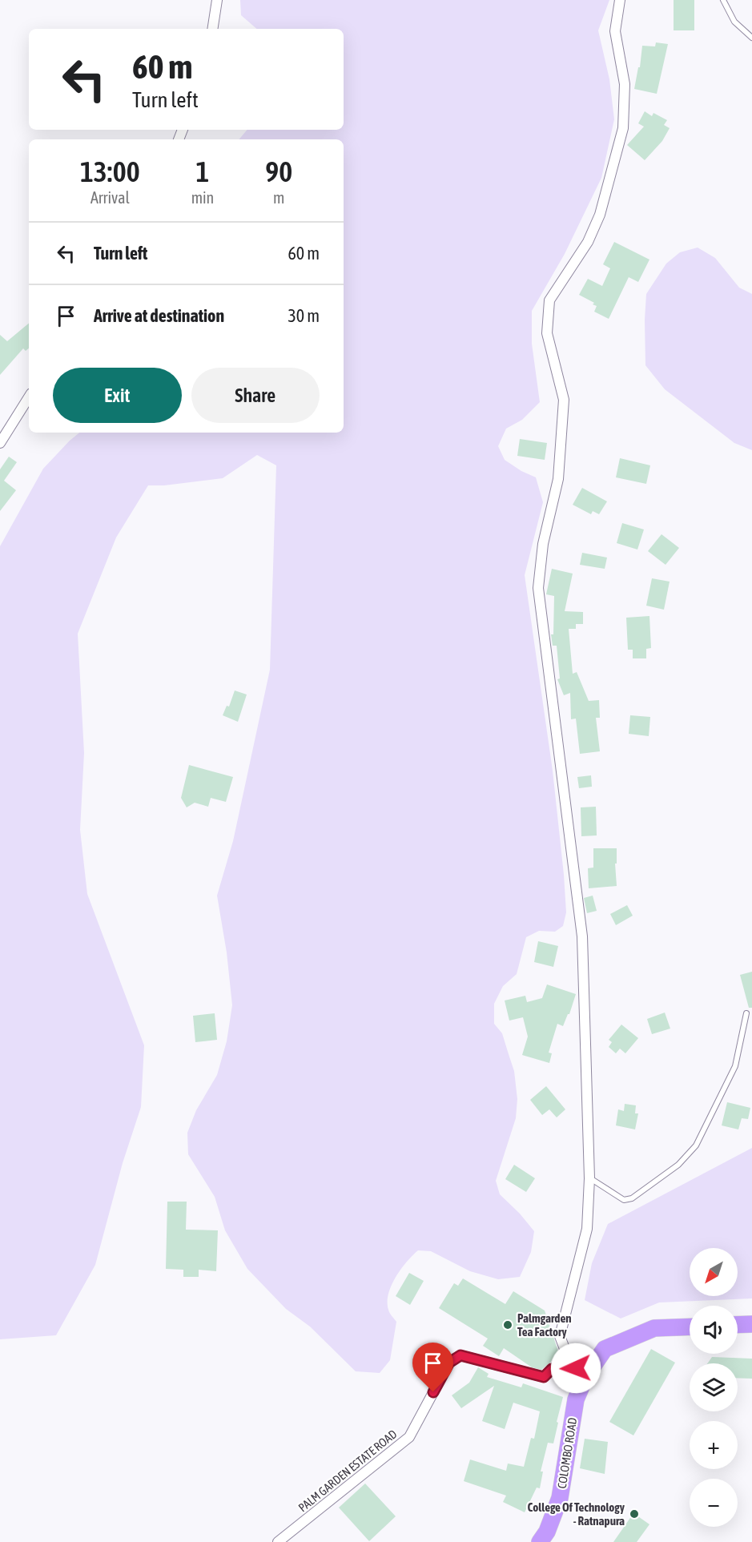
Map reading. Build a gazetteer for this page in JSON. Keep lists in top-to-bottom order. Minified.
{"streets":{"highway":["COLOMBO ROAD"],"street":["PALM GARDEN ESTATE ROAD"]},"crossings":[["COLOMBO ROAD","PALM GARDEN ESTATE ROAD"]],"places":["Palmgarden Tea Factory","College Of Technology - Ratnapura"],"north":"bottom left","page":{"turn":["60 m","Turn left"],"eta":["13:00","Arrival","1","min","90","m"],"list":[{"name":"Turn left","value":"60 m"},{"name":"Arrive at destination","value":"30 m"}],"buttons":["Exit","Share"],"map_buttons":["+","−"]}}
